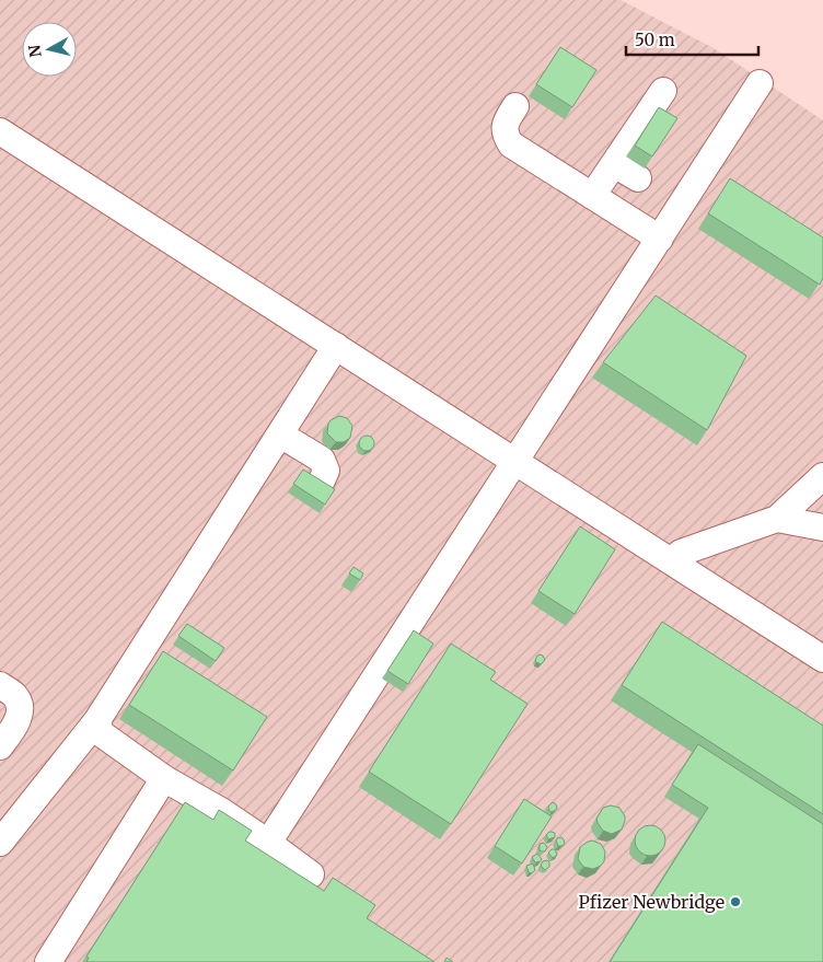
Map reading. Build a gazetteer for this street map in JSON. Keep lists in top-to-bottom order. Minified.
{"places":["Pfizer Newbridge"],"scale_bar":"50 m","north":"left"}
